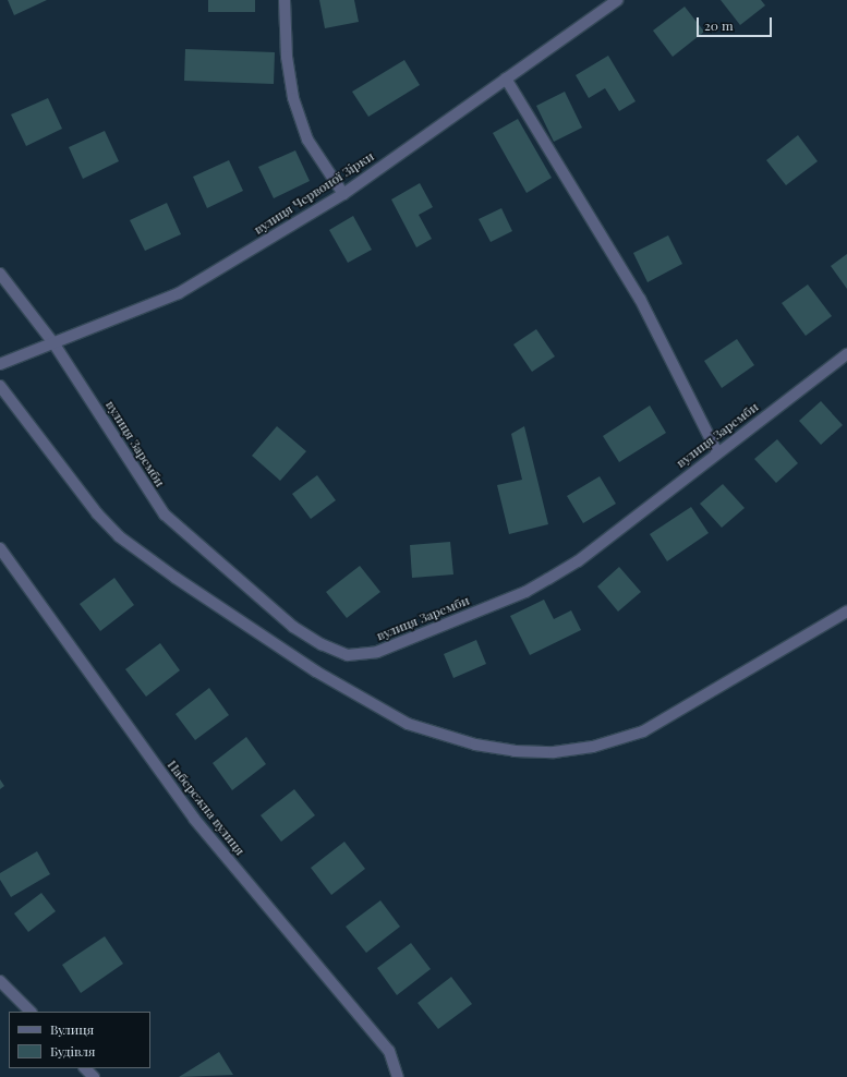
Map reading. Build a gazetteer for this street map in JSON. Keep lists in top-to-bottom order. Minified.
{"streets":{"street":["вулиця Червоної Зірки","вулиця Заремби","Набережна вулиця"]},"crossings":[["вулиця Червоної Зірки","вулиця Заремби"]],"legend":["Вулиця","Будівля"],"scale_bar":"20 m"}
